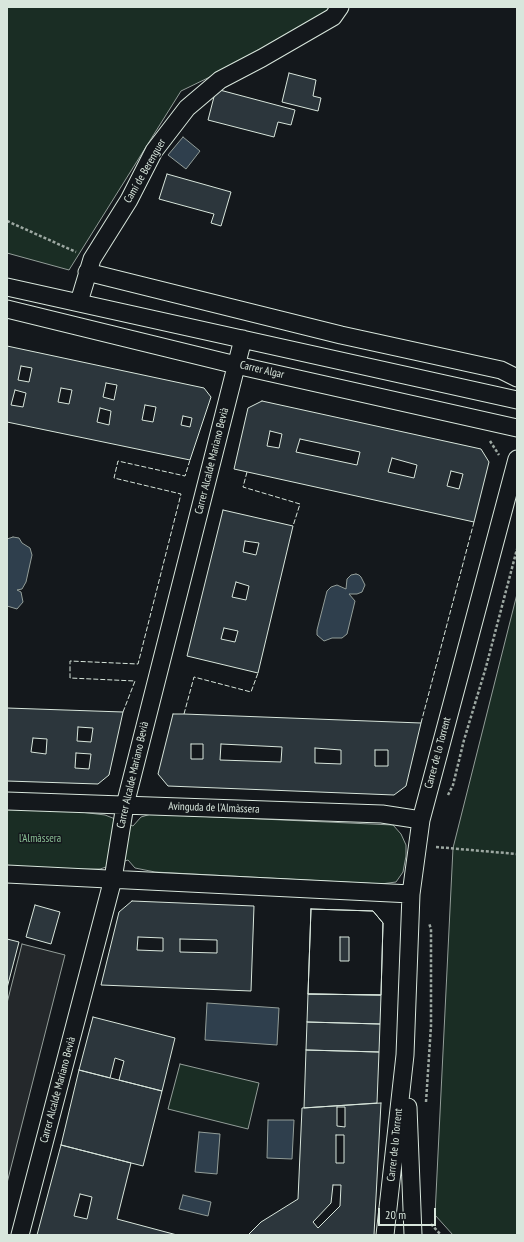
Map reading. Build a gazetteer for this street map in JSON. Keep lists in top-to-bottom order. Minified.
{"streets":{"street":["Camí de Berenguer","Carrer Algar","Carrer Alcalde Mariano Bevià","Carrer de lo Torrent","Avinguda de l'Almàssera"]},"crossings":[["Carrer Algar","Carrer Alcalde Mariano Bevià"],["Carrer Alcalde Mariano Bevià","Avinguda de l'Almàssera"],["Carrer de lo Torrent","Avinguda de l'Almàssera"]],"parks":["l'Almàssera"],"scale_bar":"20 m"}
